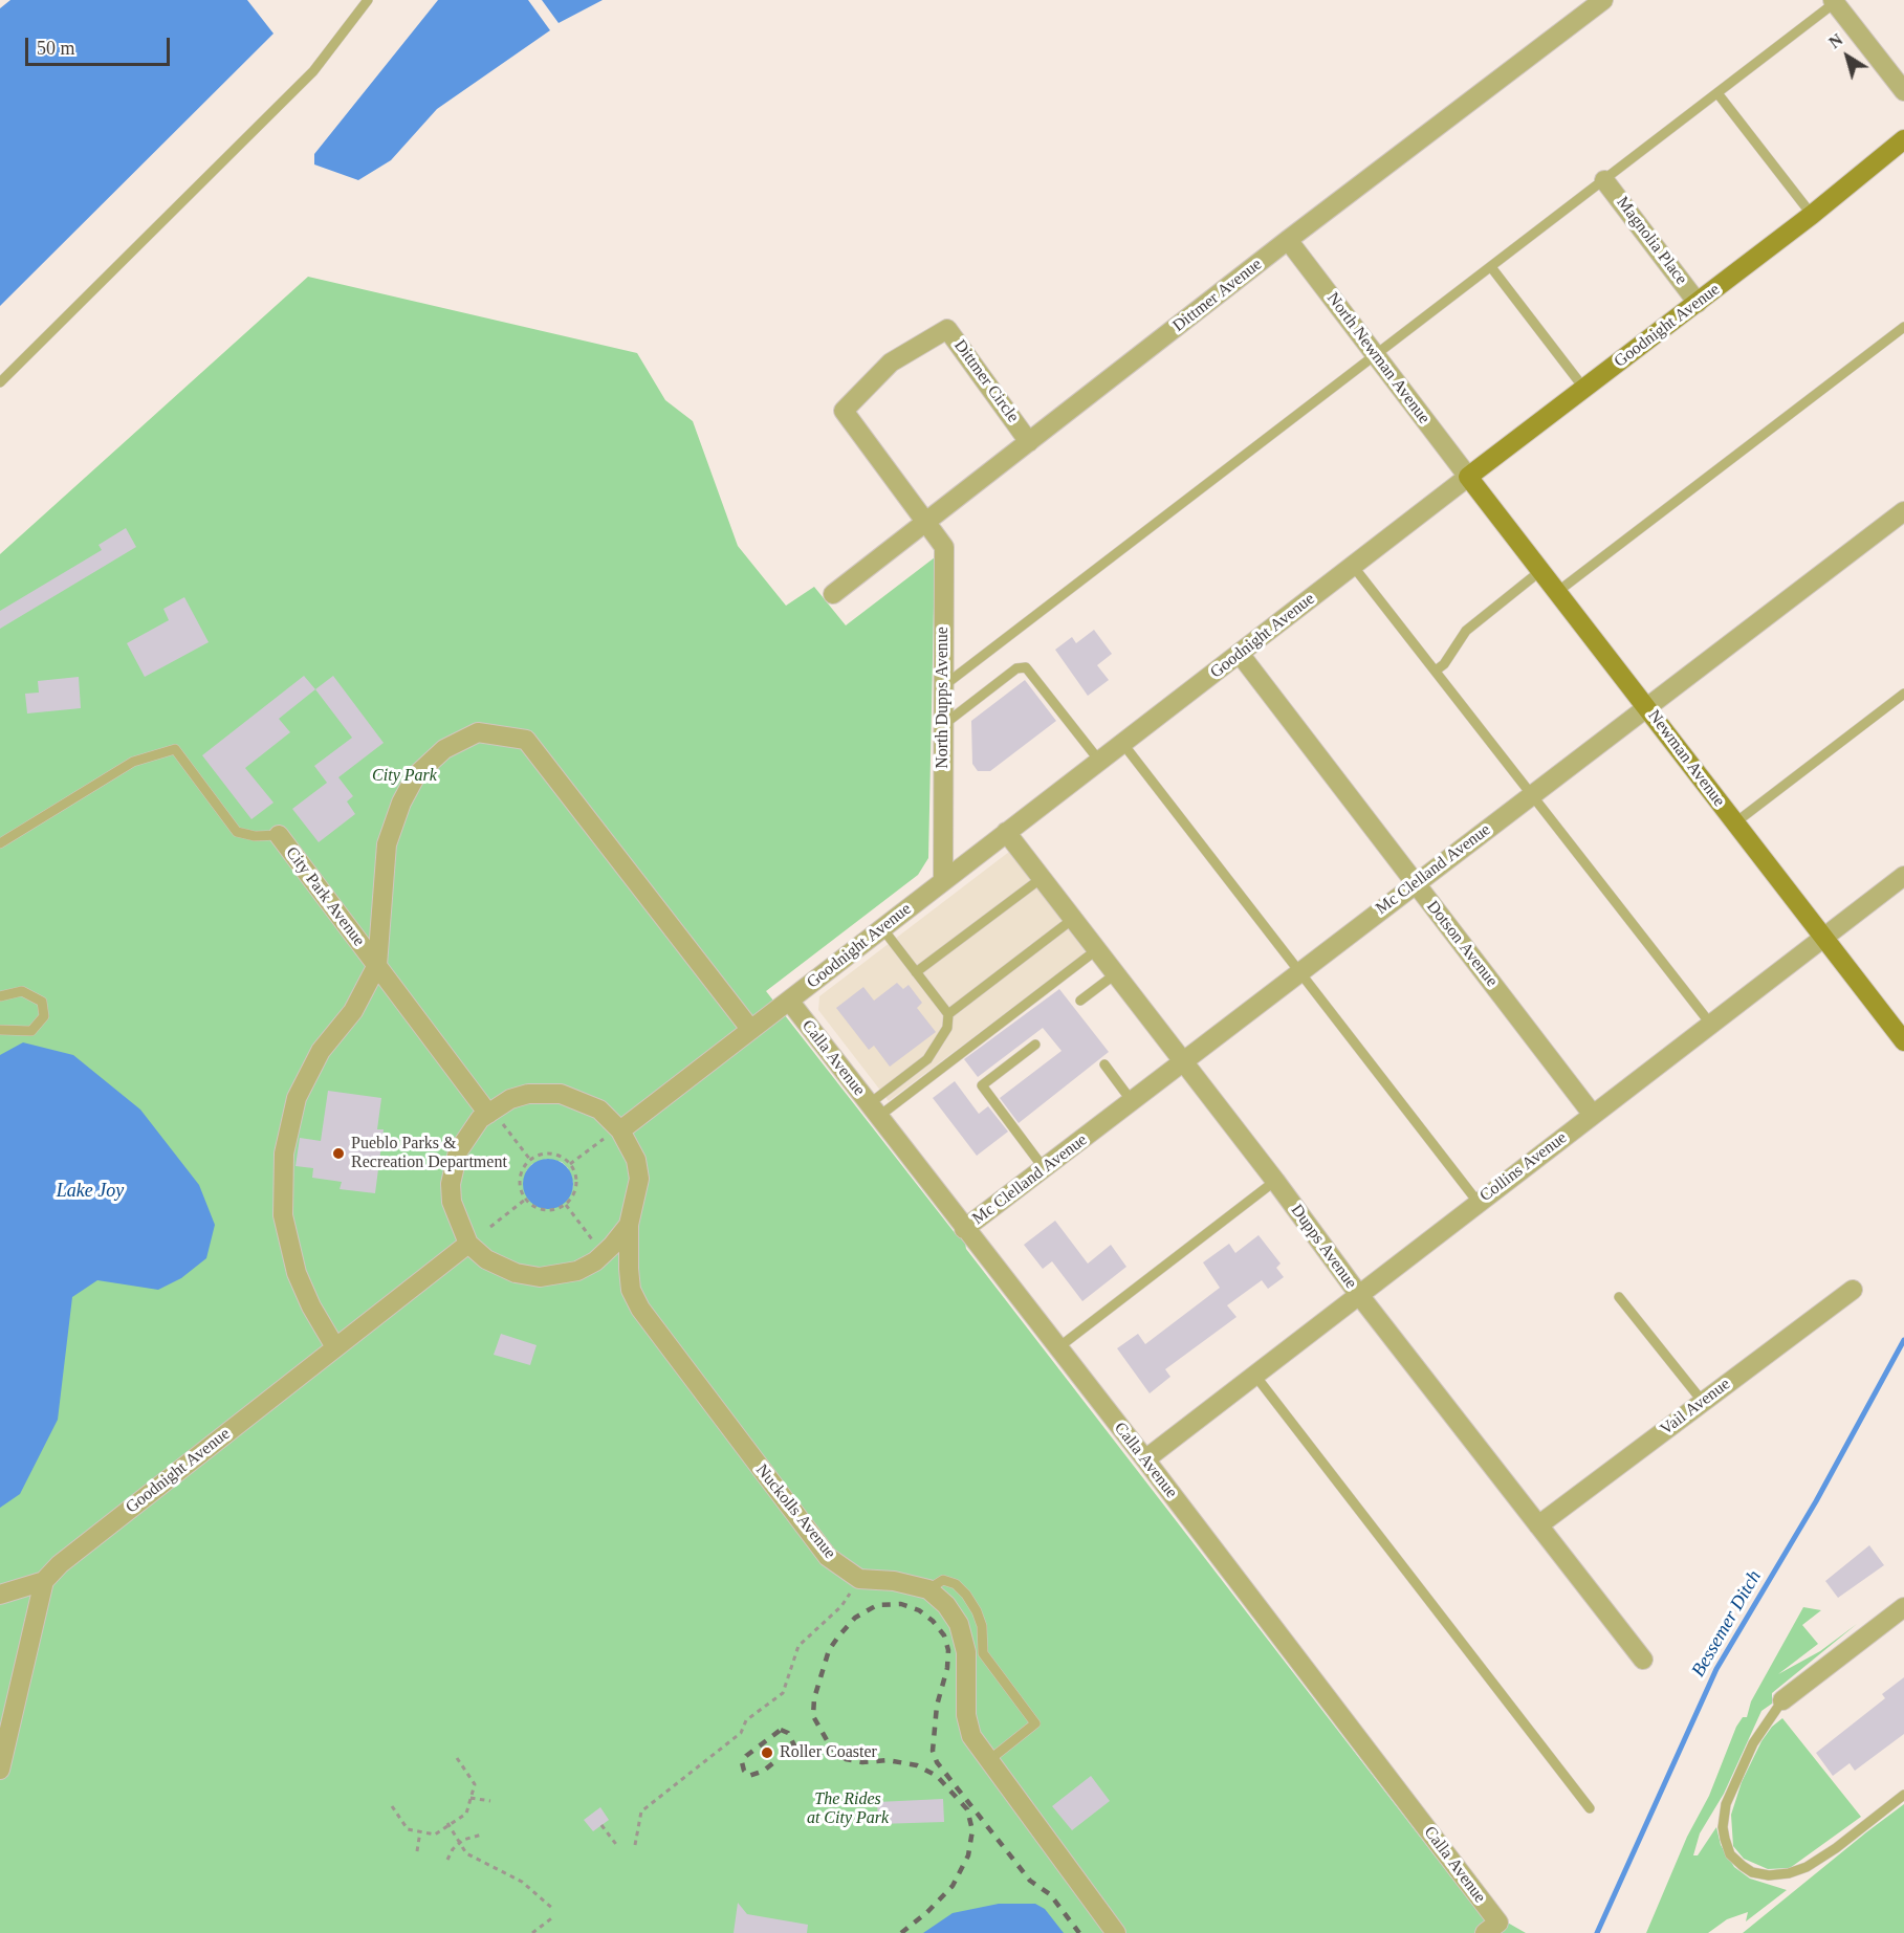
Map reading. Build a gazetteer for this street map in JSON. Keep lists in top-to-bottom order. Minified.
{"streets":{"street":["Magnolia Place","Dittmer Avenue","Goodnight Avenue","North Newman Avenue","Dittmer Circle","North Dupps Avenue","Newman Avenue","Mc Clelland Avenue","City Park Avenue","Dotson Avenue","Calla Avenue","Collins Avenue","Dupps Avenue","Vail Avenue","Nuckolls Avenue"]},"crossings":[["Magnolia Place","Goodnight Avenue"],["Dittmer Avenue","North Newman Avenue"],["Dittmer Avenue","Dittmer Circle"],["Dittmer Avenue","North Dupps Avenue"],["Goodnight Avenue","North Newman Avenue"],["Goodnight Avenue","North Dupps Avenue"],["Goodnight Avenue","Newman Avenue"],["Goodnight Avenue","Dotson Avenue"],["Goodnight Avenue","Calla Avenue"],["Goodnight Avenue","Dupps Avenue"],["Goodnight Avenue","Nuckolls Avenue"],["North Newman Avenue","Newman Avenue"],["Dittmer Circle","North Dupps Avenue"],["Newman Avenue","Mc Clelland Avenue"],["Newman Avenue","Collins Avenue"],["Mc Clelland Avenue","Dotson Avenue"],["Mc Clelland Avenue","Calla Avenue"],["Mc Clelland Avenue","Dupps Avenue"],["City Park Avenue","Nuckolls Avenue"],["Dotson Avenue","Collins Avenue"],["Calla Avenue","Collins Avenue"],["Collins Avenue","Dupps Avenue"],["Dupps Avenue","Vail Avenue"]],"water":["Lake Joy","Bessemer Ditch"],"parks":["City Park","The Rides at City Park"],"places":["Pueblo Parks & Recreation Department","Roller Coaster"],"scale_bar":"50 m","north":"top left"}
